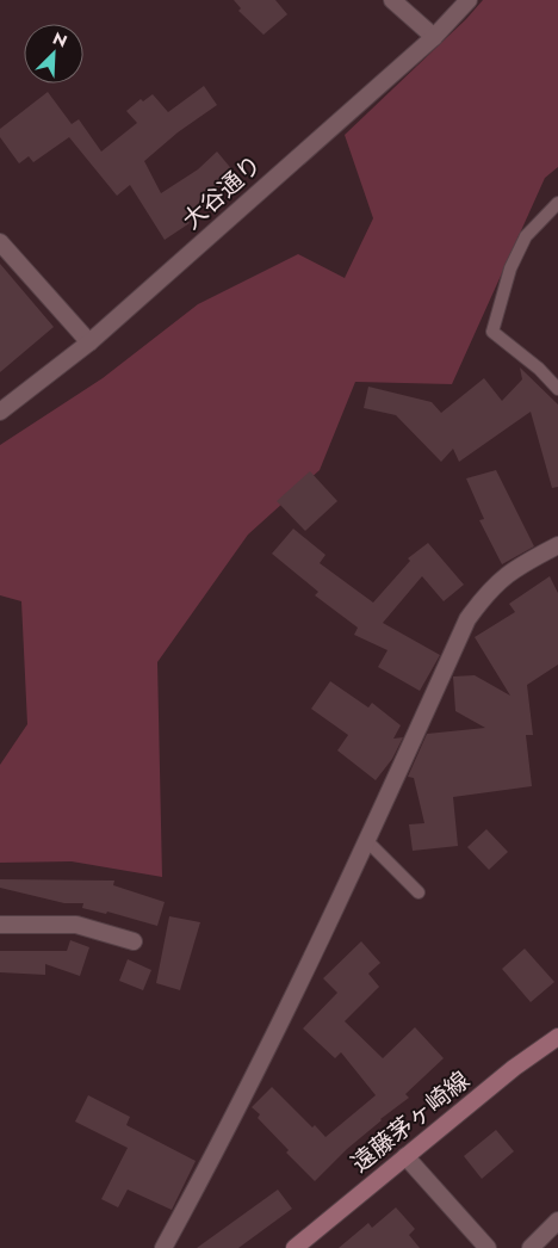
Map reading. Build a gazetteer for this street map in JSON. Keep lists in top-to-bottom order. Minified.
{"streets":{"main road":["遠藤茅ヶ崎線"],"street":["大谷通り"]},"north":"top right"}
